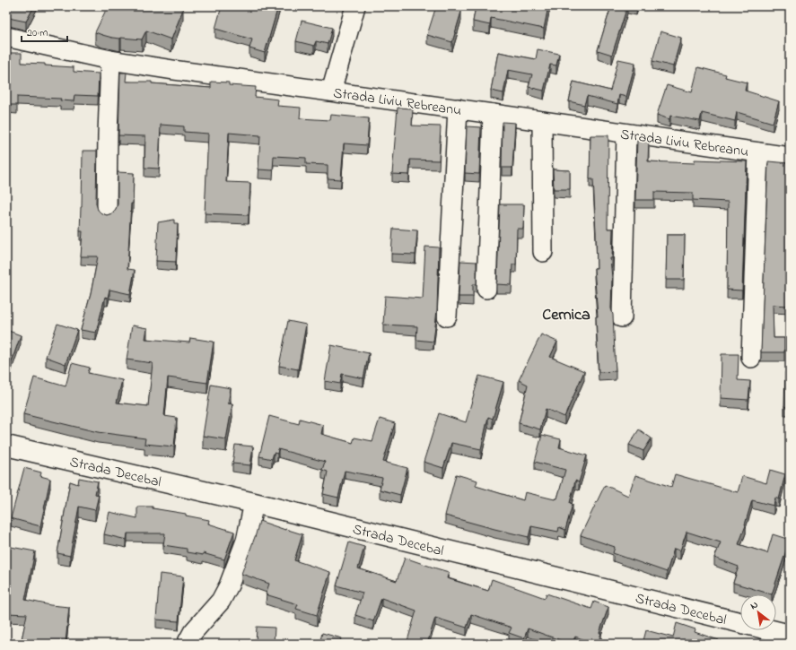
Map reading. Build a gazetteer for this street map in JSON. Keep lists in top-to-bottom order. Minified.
{"streets":{"main road":["Strada Decebal"],"street":["Strada Liviu Rebreanu"]},"districts":["Cernica"],"scale_bar":"20 m","north":"top left"}
